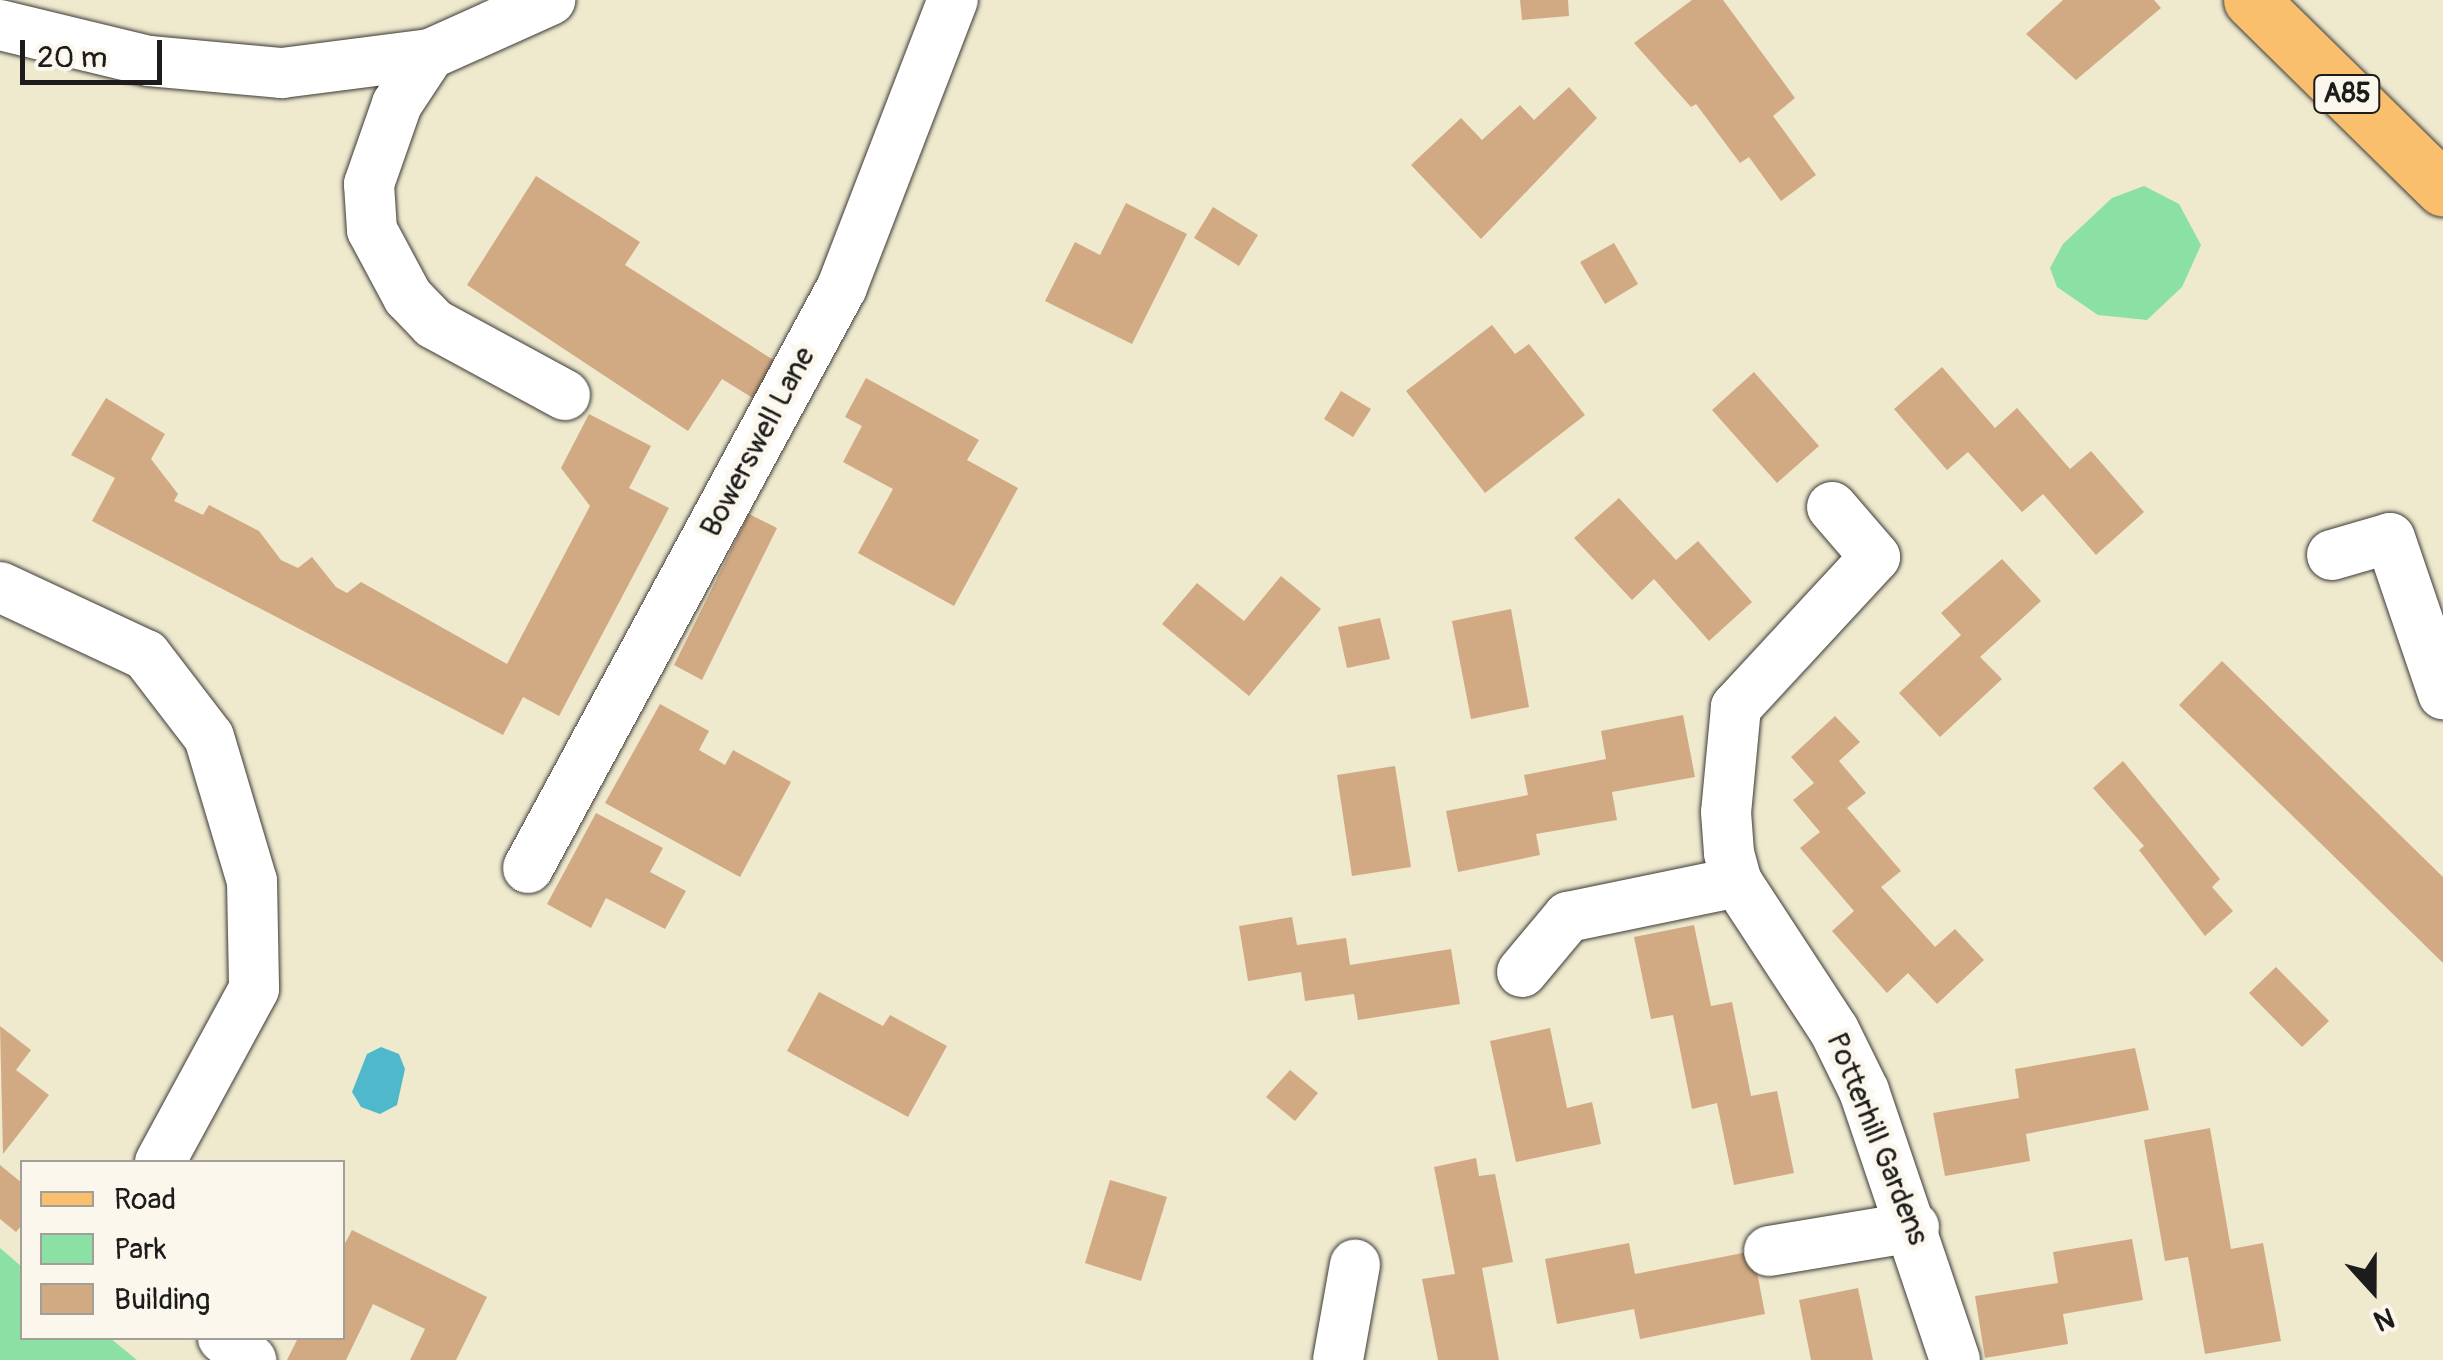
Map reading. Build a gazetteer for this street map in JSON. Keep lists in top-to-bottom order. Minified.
{"streets":{"main road":["A85"],"street":["Bowerswell Lane","Potterhill Gardens"]},"legend":["Road","Park","Building"],"scale_bar":"20 m","north":"bottom"}
